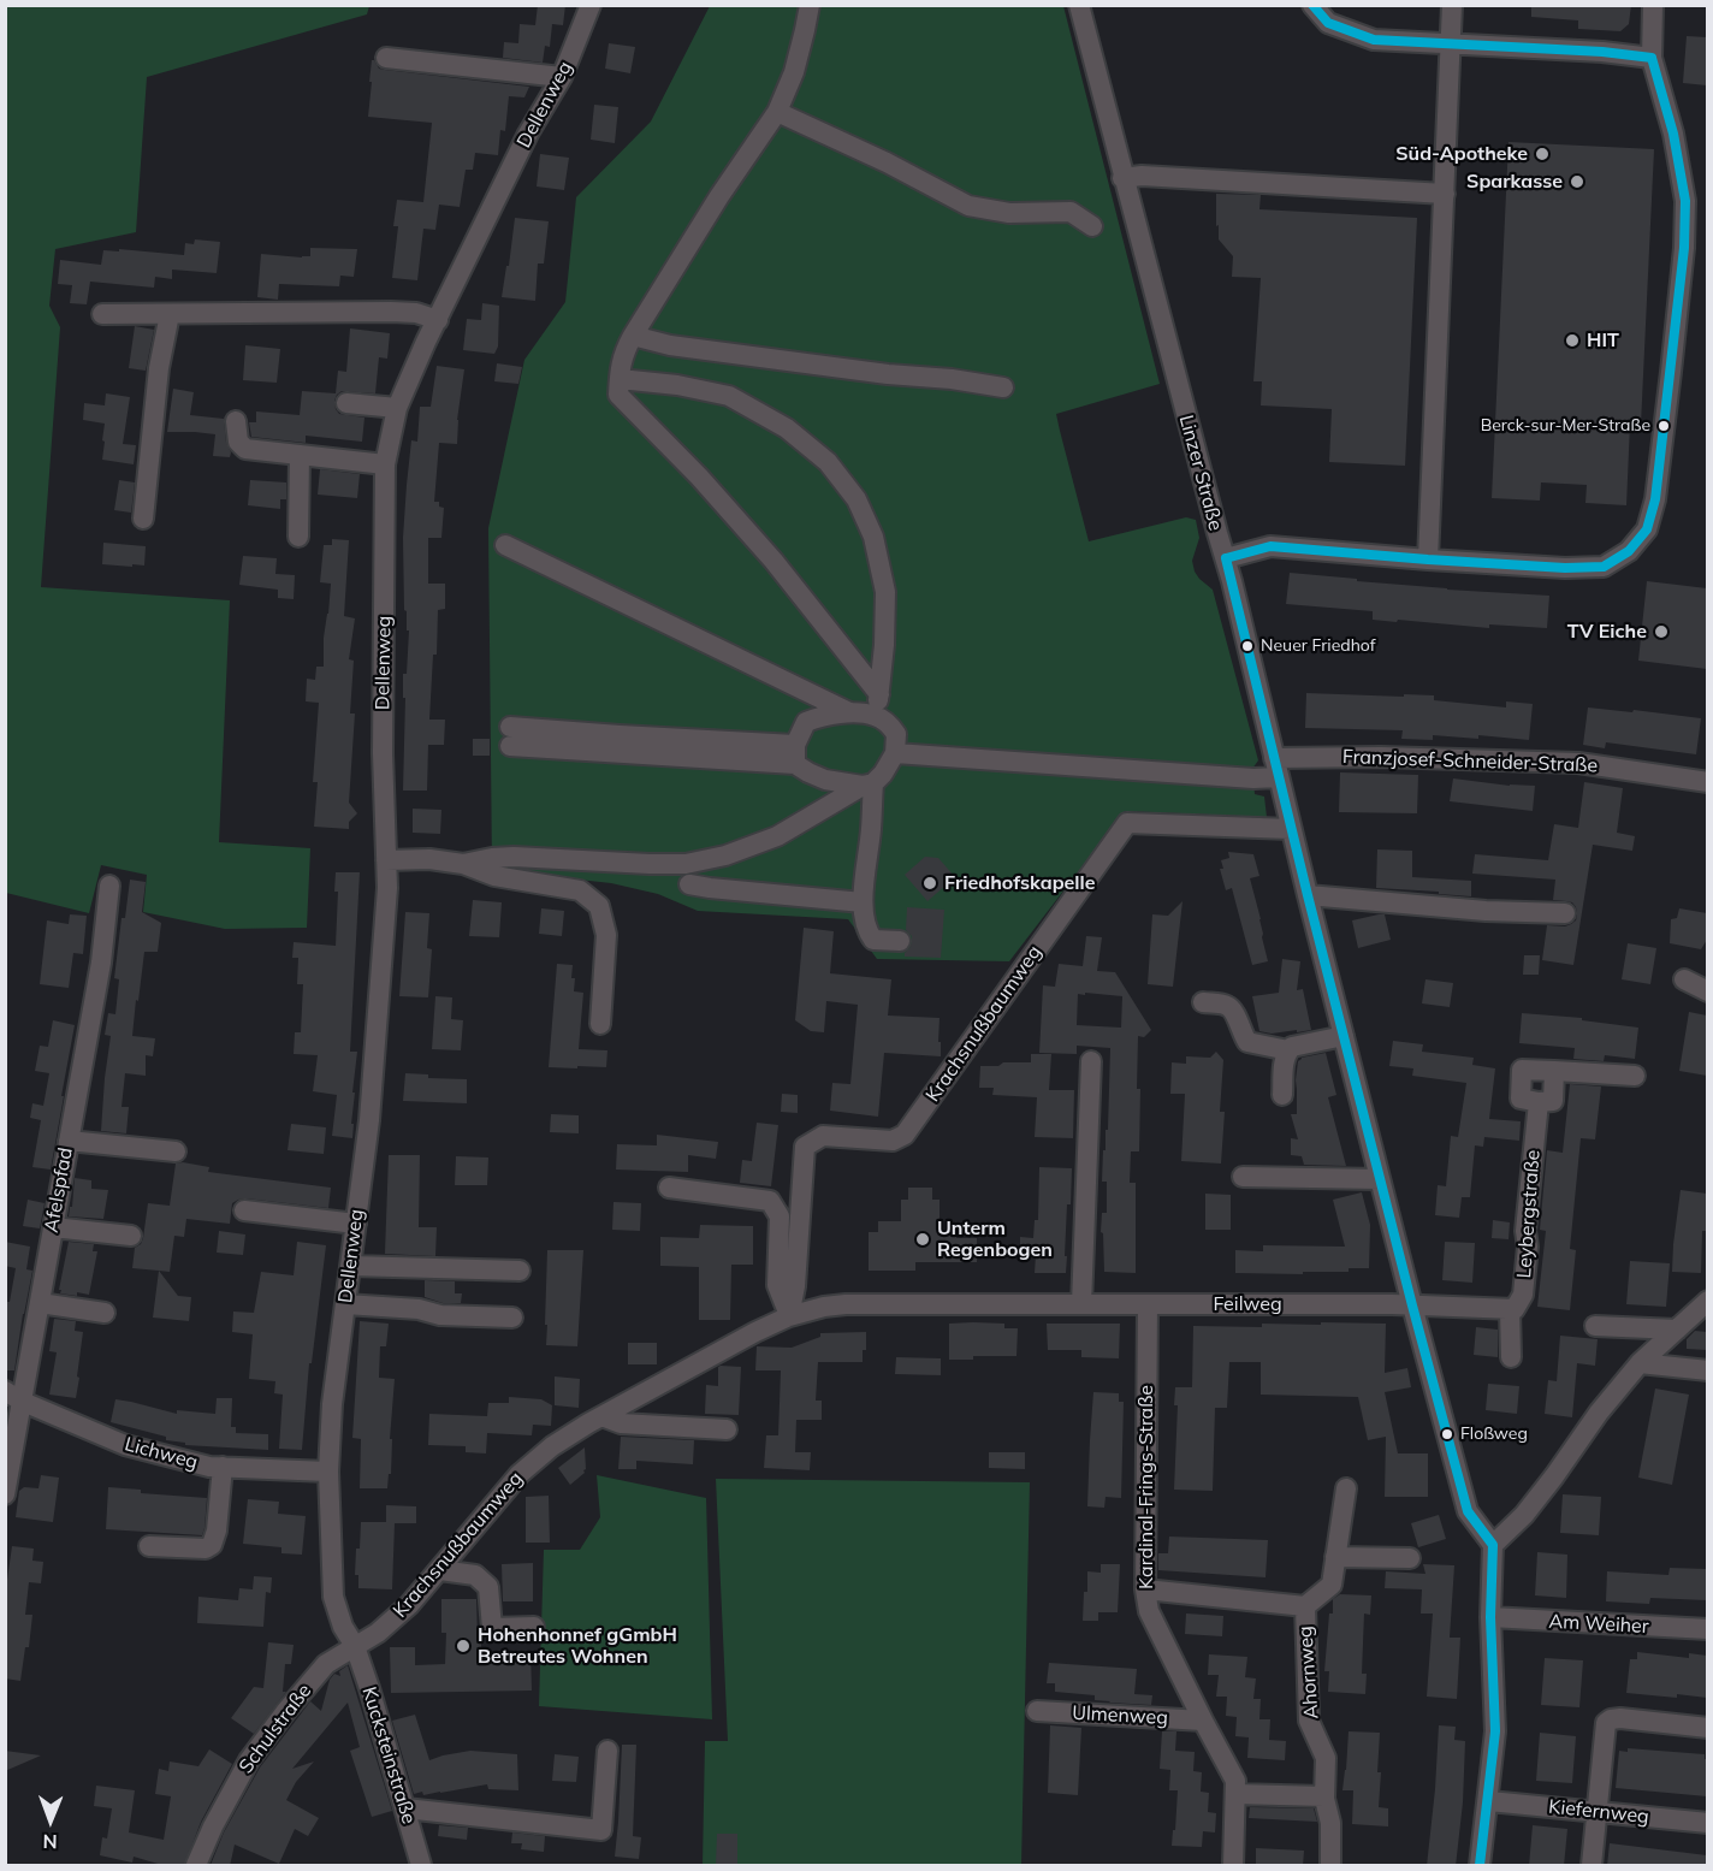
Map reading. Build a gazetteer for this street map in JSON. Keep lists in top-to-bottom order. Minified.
{"streets":{"street":["Dellenweg","Linzer Straße","Franzjosef-Schneider-Straße","Krachsnußbaumweg","Afelspfad","Leybergstraße","Feilweg","Lichweg","Kardinal-Frings-Straße","Am Weiher","Ahornweg","Ulmenweg","Schulstraße","Kucksteinstraße","Kiefernweg"]},"crossings":[["Dellenweg","Krachsnußbaumweg"],["Dellenweg","Lichweg"],["Dellenweg","Schulstraße"],["Dellenweg","Kucksteinstraße"],["Linzer Straße","Franzjosef-Schneider-Straße"],["Linzer Straße","Krachsnußbaumweg"],["Linzer Straße","Feilweg"],["Krachsnußbaumweg","Feilweg"],["Krachsnußbaumweg","Schulstraße"],["Krachsnußbaumweg","Kucksteinstraße"],["Afelspfad","Lichweg"],["Feilweg","Kardinal-Frings-Straße"],["Kardinal-Frings-Straße","Ahornweg"],["Kardinal-Frings-Straße","Ulmenweg"],["Schulstraße","Kucksteinstraße"]],"places":["Süd-Apotheke","Sparkasse","HIT","Berck-sur-Mer-Straße","TV Eiche","Neuer Friedhof","Friedhofskapelle","Unterm Regenbogen","Floßweg","Hohenhonnef gGmbH Betreutes Wohnen"],"north":"bottom"}
